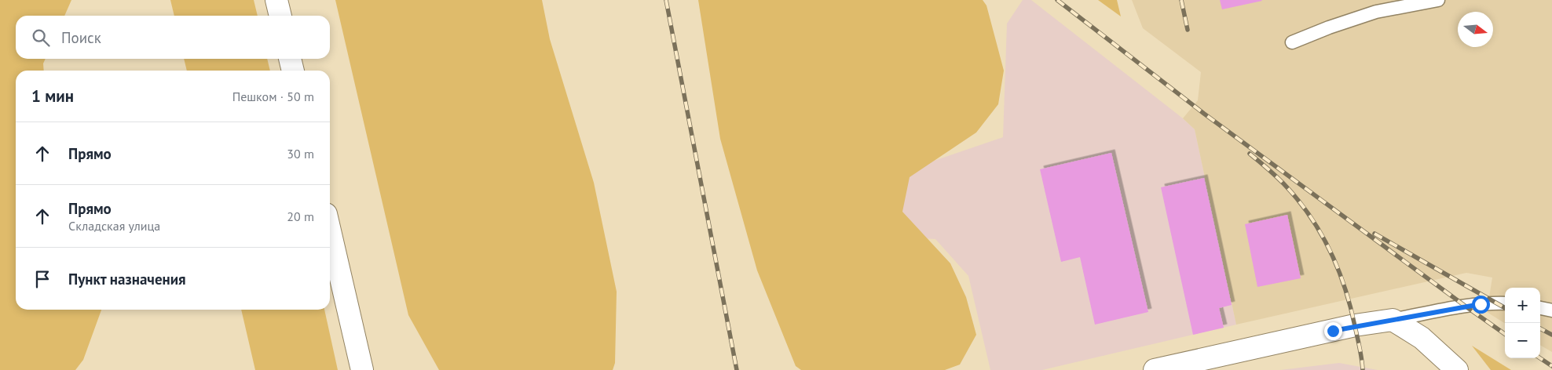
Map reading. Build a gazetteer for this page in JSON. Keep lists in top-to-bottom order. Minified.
{"north":"right","page":{"search":"Поиск","heading":["1 мин","Пешком · 50 m"],"list":[["Прямо","30 m"],["Прямо","Складская улица","20 m"],"Пункт назначения"],"map_buttons":["+","−"]}}
